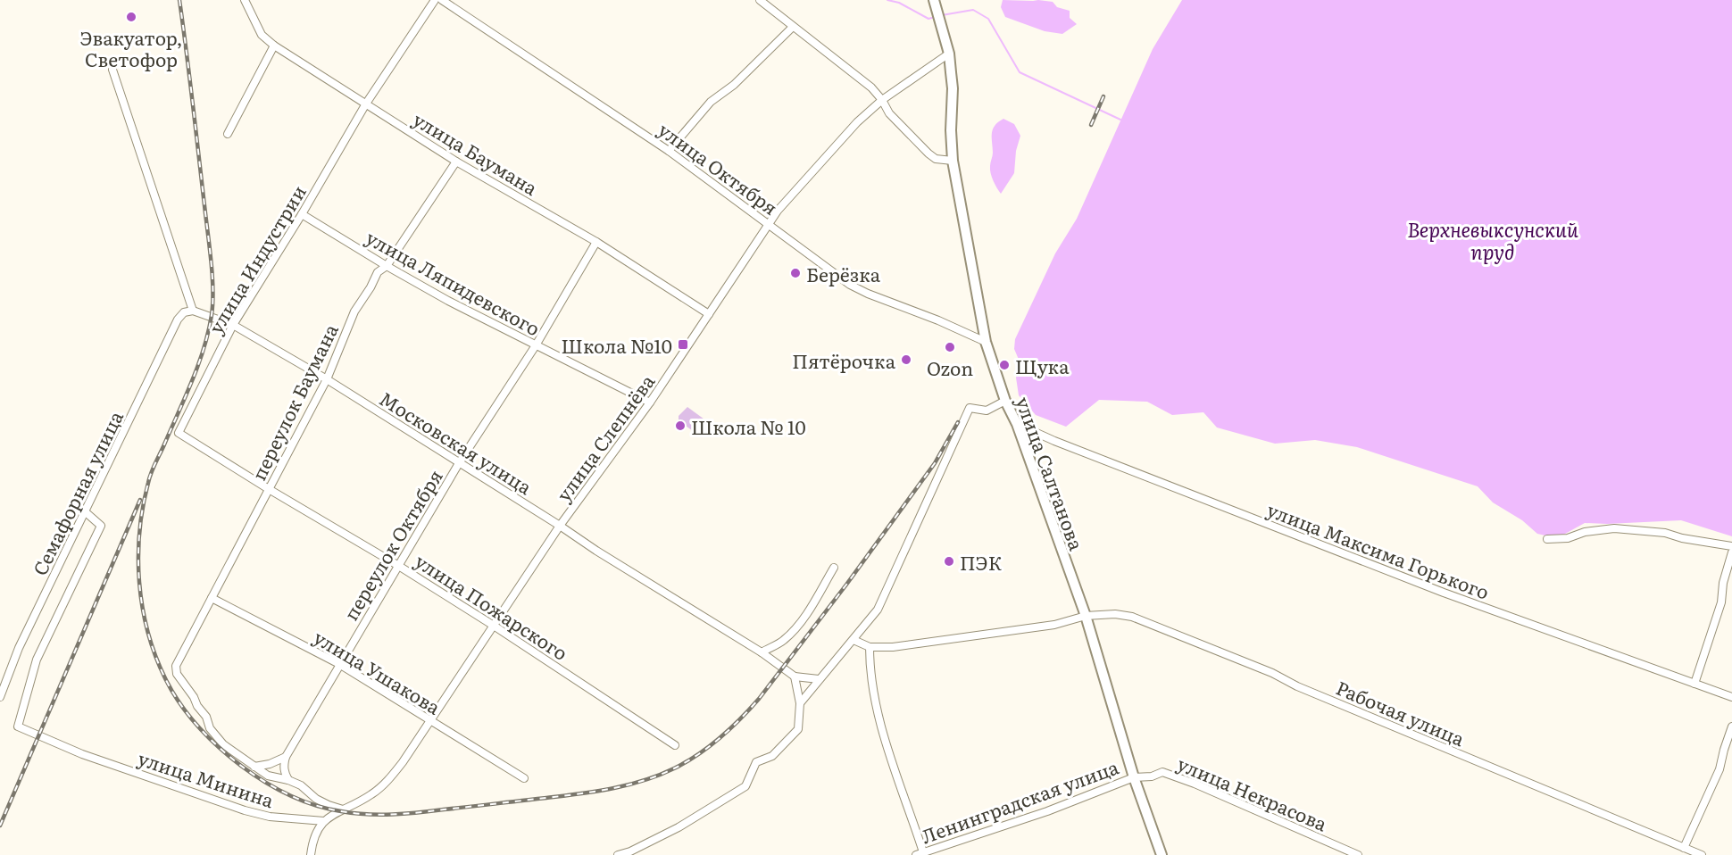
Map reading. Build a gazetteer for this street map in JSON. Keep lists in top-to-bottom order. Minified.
{"streets":{"main road":["улица Салтанова"],"street":["улица Баумана","улица Октября","улица Индустрии","улица Ляпидевского","переулок Баумана","улица Слепнёва","Московская улица","Семафорная улица","переулок Октября","улица Максима Горького","улица Пожарского","улица Ушакова","Рабочая улица","улица Минина","улица Некрасова","Ленинградская улица"]},"crossings":[["улица Баумана","улица Индустрии"],["улица Баумана","переулок Баумана"],["улица Баумана","улица Слепнёва"],["улица Баумана","переулок Октября"],["улица Октября","улица Слепнёва"],["улица Октября","улица Салтанова"],["улица Индустрии","улица Ляпидевского"],["улица Индустрии","Московская улица"],["улица Индустрии","улица Пожарского"],["улица Ляпидевского","переулок Баумана"],["улица Ляпидевского","улица Слепнёва"],["улица Ляпидевского","переулок Октября"],["переулок Баумана","Московская улица"],["переулок Баумана","улица Пожарского"],["переулок Баумана","улица Ушакова"],["переулок Баумана","улица Минина"],["улица Слепнёва","Московская улица"],["улица Слепнёва","улица Салтанова"],["улица Слепнёва","улица Пожарского"],["улица Слепнёва","улица Ушакова"],["улица Слепнёва","улица Минина"],["Московская улица","переулок Октября"],["улица Салтанова","улица Максима Горького"],["улица Салтанова","Рабочая улица"],["улица Салтанова","улица Некрасова"],["улица Салтанова","Ленинградская улица"],["Семафорная улица","улица Минина"],["переулок Октября","улица Пожарского"],["переулок Октября","улица Ушакова"],["улица Некрасова","Ленинградская улица"]],"water":["Верхневыксунский пруд"],"places":{"other":["Эвакуатор, Светофор","Берёзка","Ozon","Пятёрочка","Щука","Школа № 10","ПЭК"],"transit":["Школа №10"]}}
